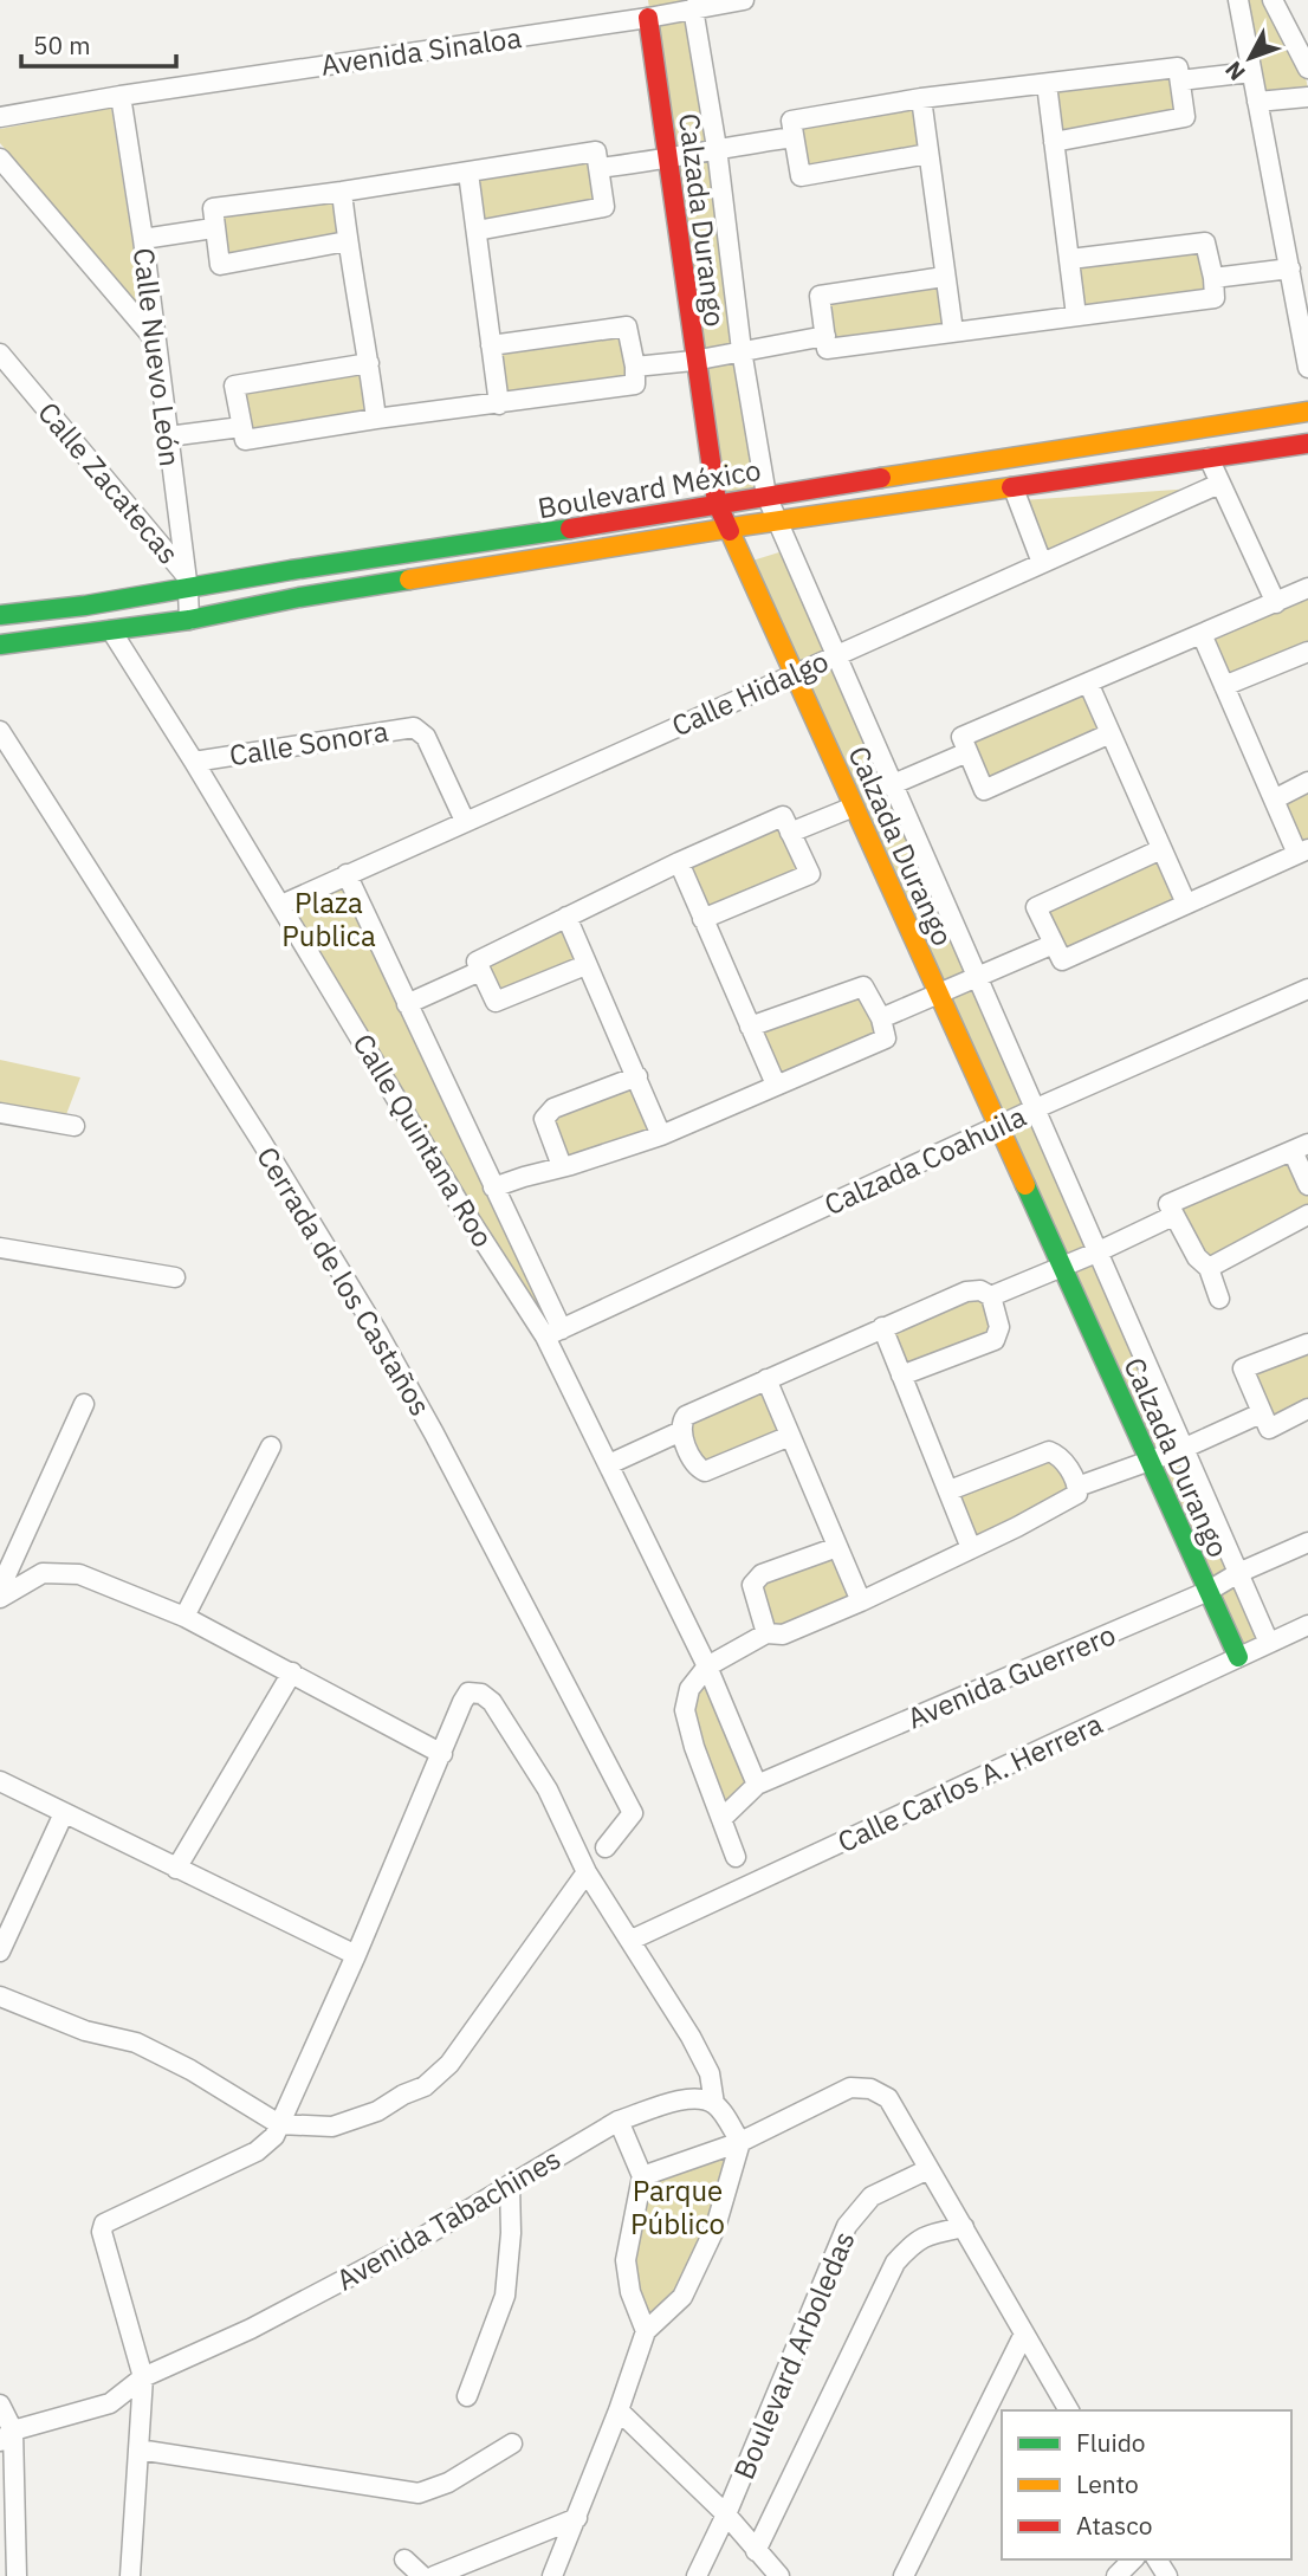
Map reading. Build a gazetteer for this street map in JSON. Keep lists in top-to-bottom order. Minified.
{"streets":{"main road":["Calzada Durango","Boulevard México"],"street":["Avenida Sinaloa","Calle Nuevo León","Calle Zacatecas","Calle Hidalgo","Calle Sonora","Calle Quintana Roo","Calzada Coahuila","Cerrada de los Castaños","Avenida Guerrero","Calle Carlos A. Herrera","Avenida Tabachines","Boulevard Arboledas"]},"crossings":[["Avenida Sinaloa","Calzada Durango"],["Avenida Sinaloa","Calle Nuevo León"],["Calzada Durango","Boulevard México"],["Calzada Durango","Calle Hidalgo"],["Calzada Durango","Calzada Coahuila"],["Calzada Durango","Avenida Guerrero"],["Calzada Durango","Calle Carlos A. Herrera"],["Calle Nuevo León","Calle Zacatecas"],["Calle Nuevo León","Boulevard México"],["Calle Zacatecas","Boulevard México"],["Boulevard México","Calle Quintana Roo"],["Calle Hidalgo","Calle Sonora"],["Calle Hidalgo","Calle Quintana Roo"],["Calle Sonora","Calle Quintana Roo"],["Calle Quintana Roo","Calzada Coahuila"],["Calle Quintana Roo","Avenida Guerrero"]],"parks":["Plaza Publica","Parque Público"],"legend":["Fluido","Lento","Atasco"],"scale_bar":"50 m","north":"bottom left"}
